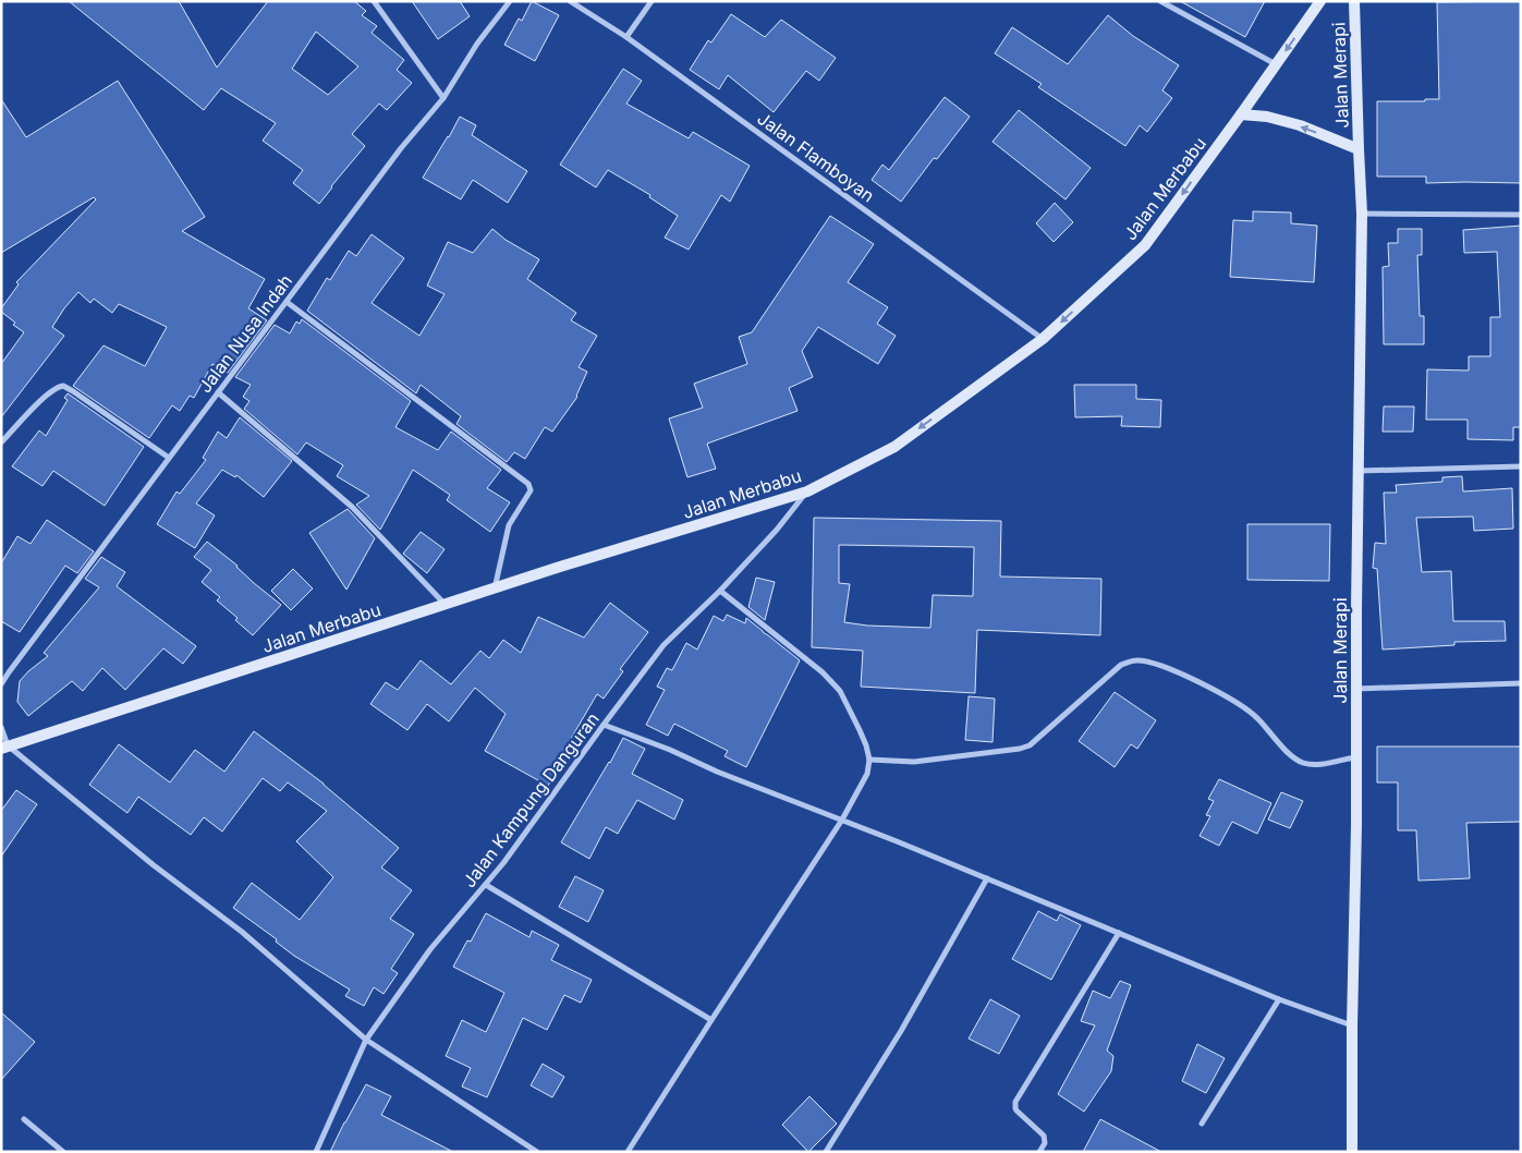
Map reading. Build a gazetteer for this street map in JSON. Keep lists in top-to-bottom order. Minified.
{"streets":{"main road":["Jalan Merapi","Jalan Merbabu"],"street":["Jalan Flamboyan","Jalan Nusa Indah","Jalan Kampung Danguran"]},"crossings":[["Jalan Merapi","Jalan Merbabu"],["Jalan Flamboyan","Jalan Merbabu"],["Jalan Merbabu","Jalan Kampung Danguran"]],"one_way":["Jalan Merbabu"]}
